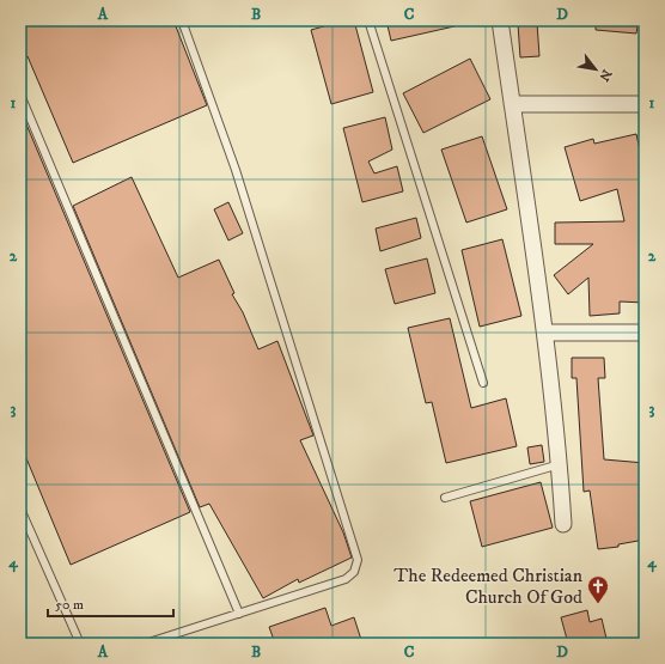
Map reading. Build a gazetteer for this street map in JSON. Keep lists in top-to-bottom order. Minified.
{"places":{"church":["The Redeemed Christian Church Of God"]},"scale_bar":"50 m","north":"bottom right","grid":{"columns":["A","B","C","D"],"rows":["1","2","3","4"]}}
